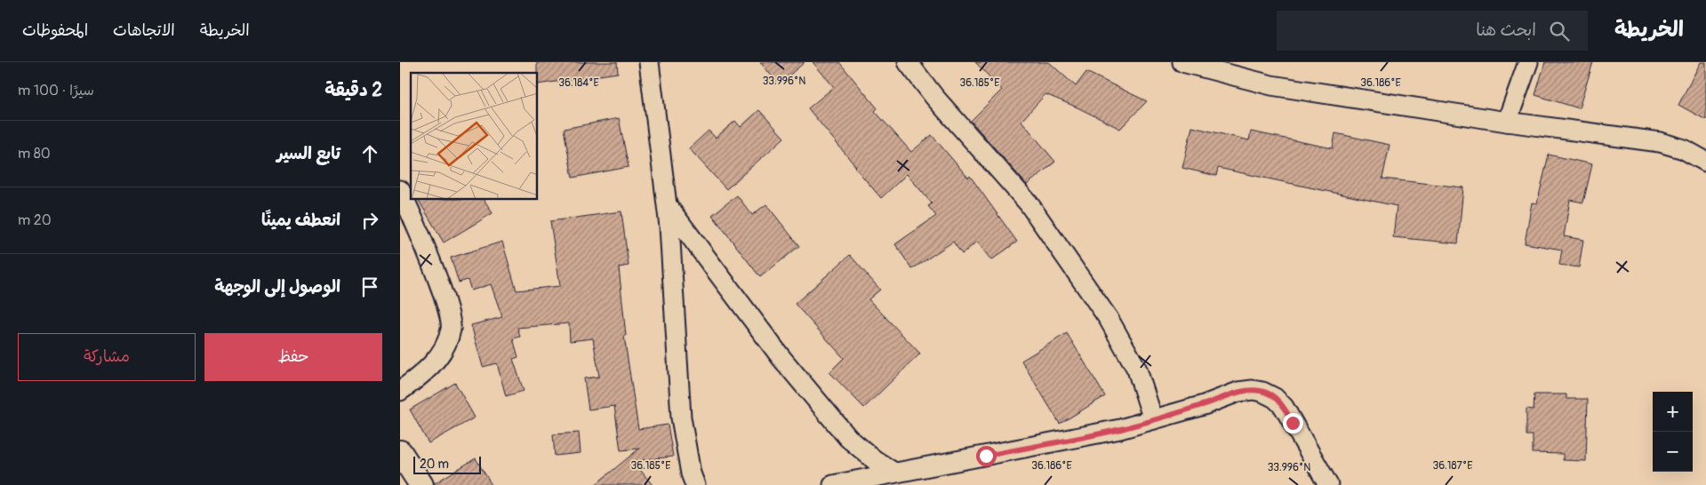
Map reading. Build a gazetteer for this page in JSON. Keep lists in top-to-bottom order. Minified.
{"scale_bar":"20 m","page":{"header":"الخريطة","search":"ابحث هنا","nav":["الخريطة","الاتجاهات","المحفوظات"],"heading":["2 دقيقة","سيرًا · 100 m"],"list":[["تابع السير","80 m"],["انعطف يمينًا","20 m"],"الوصول إلى الوجهة"],"buttons":["حفظ","مشاركة"],"map_buttons":["+","−"],"scale":"20 m"},"coordinates":["33.996°N","36.184°E","36.185°E","36.186°E","36.187°E"]}
